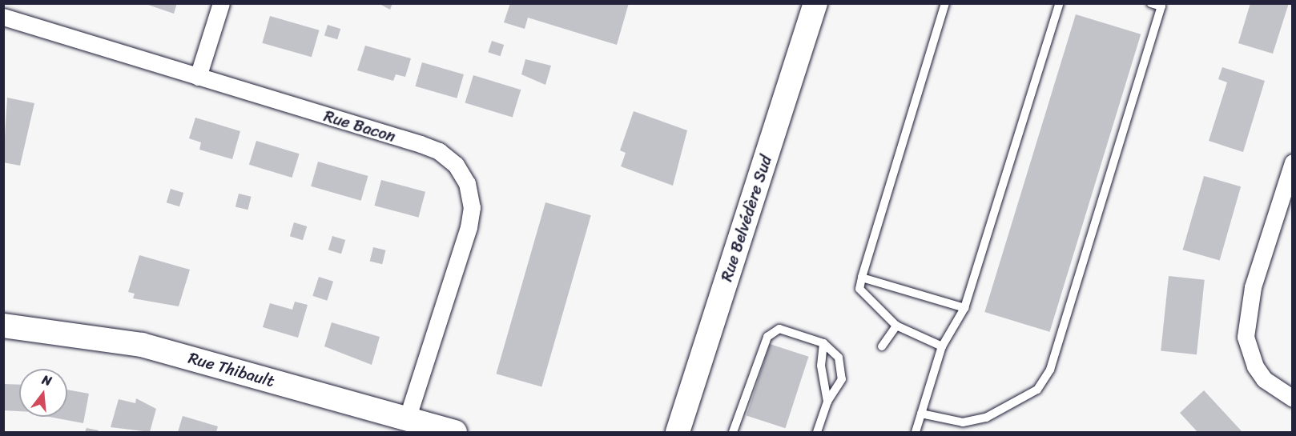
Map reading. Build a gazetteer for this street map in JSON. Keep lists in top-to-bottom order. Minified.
{"streets":{"street":["Rue Bacon","Rue Belvédère Sud","Rue Thibault"]},"crossings":[["Rue Bacon","Rue Thibault"]],"north":"top"}
